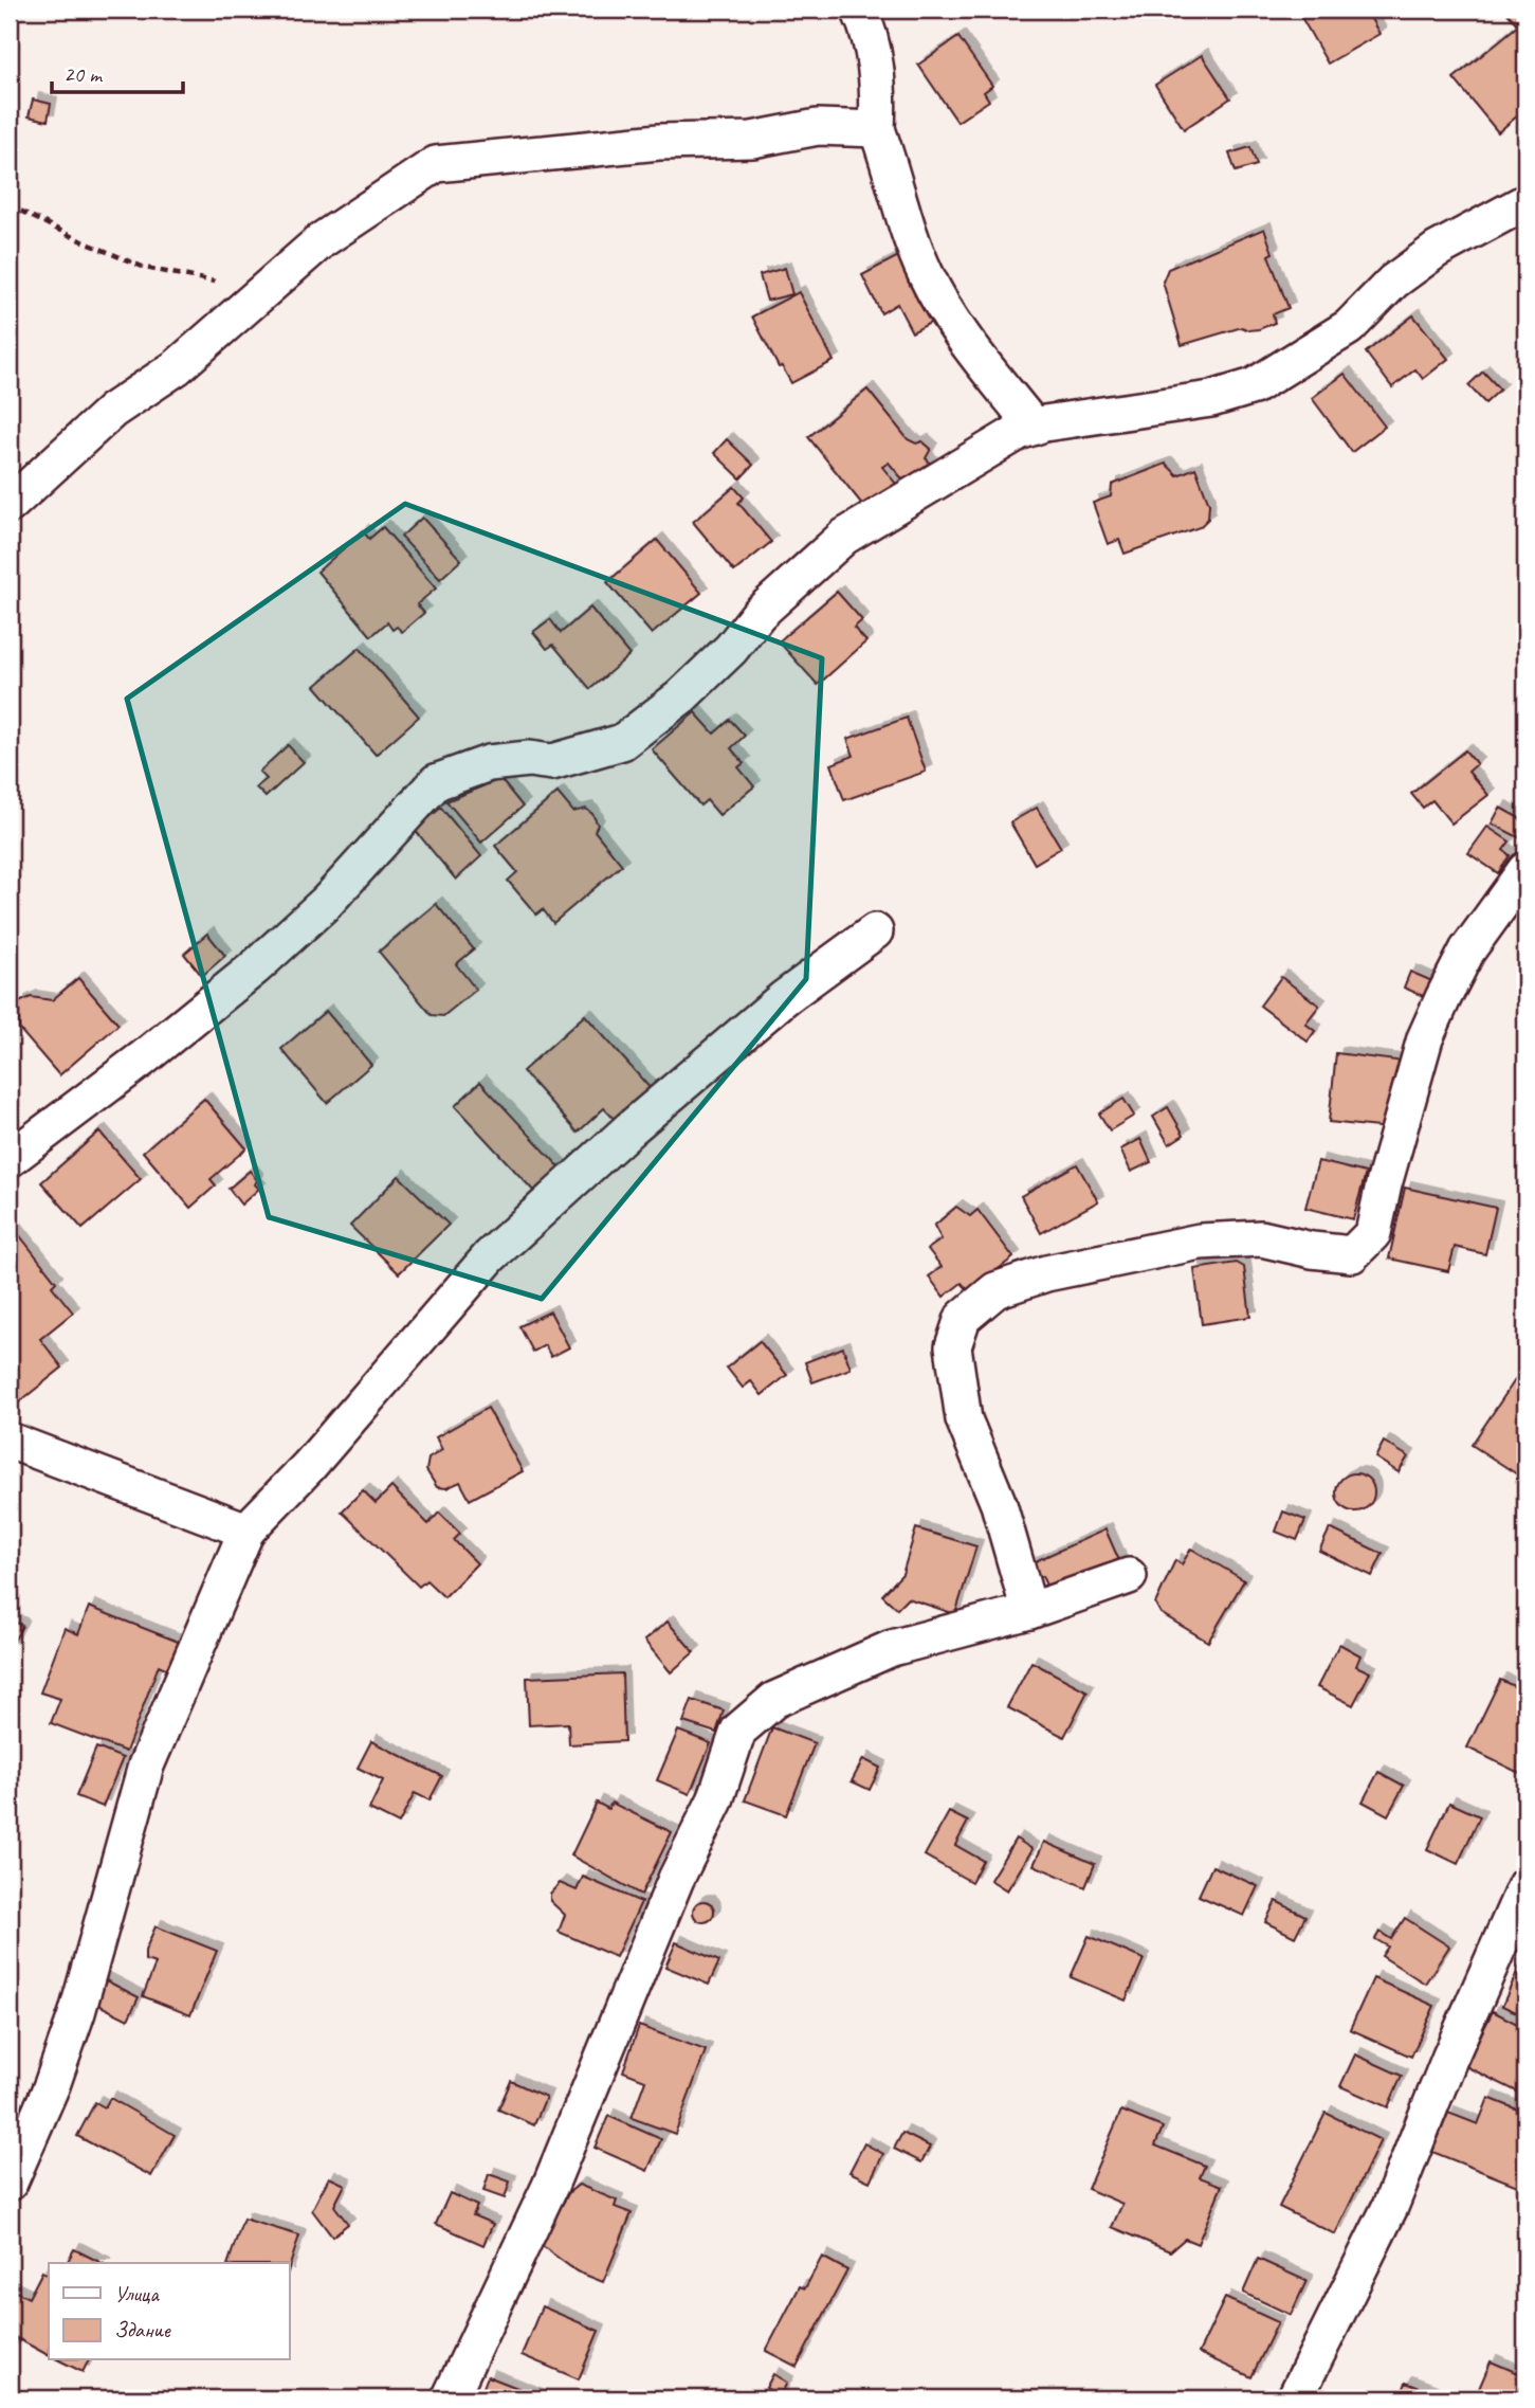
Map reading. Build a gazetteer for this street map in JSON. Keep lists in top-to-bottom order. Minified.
{"legend":["Улица","Здание"],"scale_bar":"20 m"}
